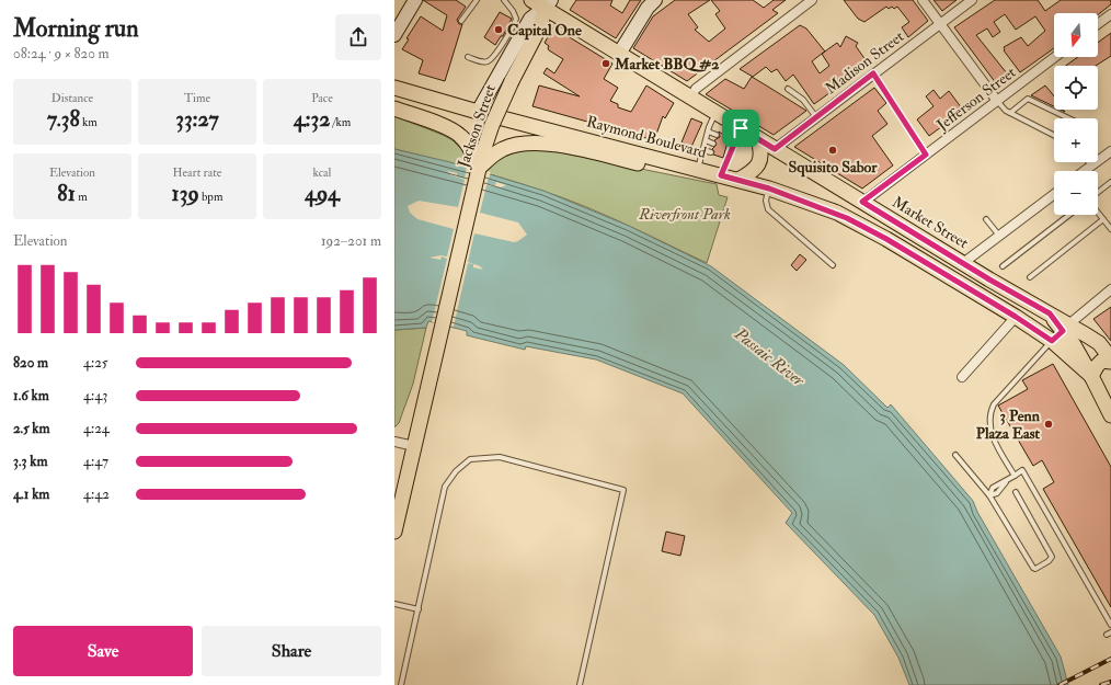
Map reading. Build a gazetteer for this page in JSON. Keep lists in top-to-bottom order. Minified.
{"streets":{"main road":["Jackson Street","Raymond Boulevard","Market Street"],"street":["Madison Street","Jefferson Street"]},"crossings":[["Madison Street","Market Street"],["Jefferson Street","Market Street"],["Jackson Street","Raymond Boulevard"],["Jackson Street","Market Street"]],"water":["Passaic River"],"parks":["Riverfront Park"],"places":["Capital One","Market BBQ #2","Squisito Sabor","3 Penn Plaza East"],"north":"bottom","page":{"heading":["Morning run","08:24 · 9 × 820 m"],"map_buttons":["+","−"],"stats":[["Distance","7.38 km"],["Time","33:27"],["Pace","4:32 /km"],["Elevation","81 m"],["Heart rate","139 bpm"],["kcal","494"]],"chart":["Elevation","192–201 m"],"list":[{"name":"820 m","note":"4:25"},{"name":"1.6 km","note":"4:43"},{"name":"2.5 km","note":"4:24"},{"name":"3.3 km","note":"4:47"},{"name":"4.1 km","note":"4:42"}],"buttons":["Save","Share"]}}
